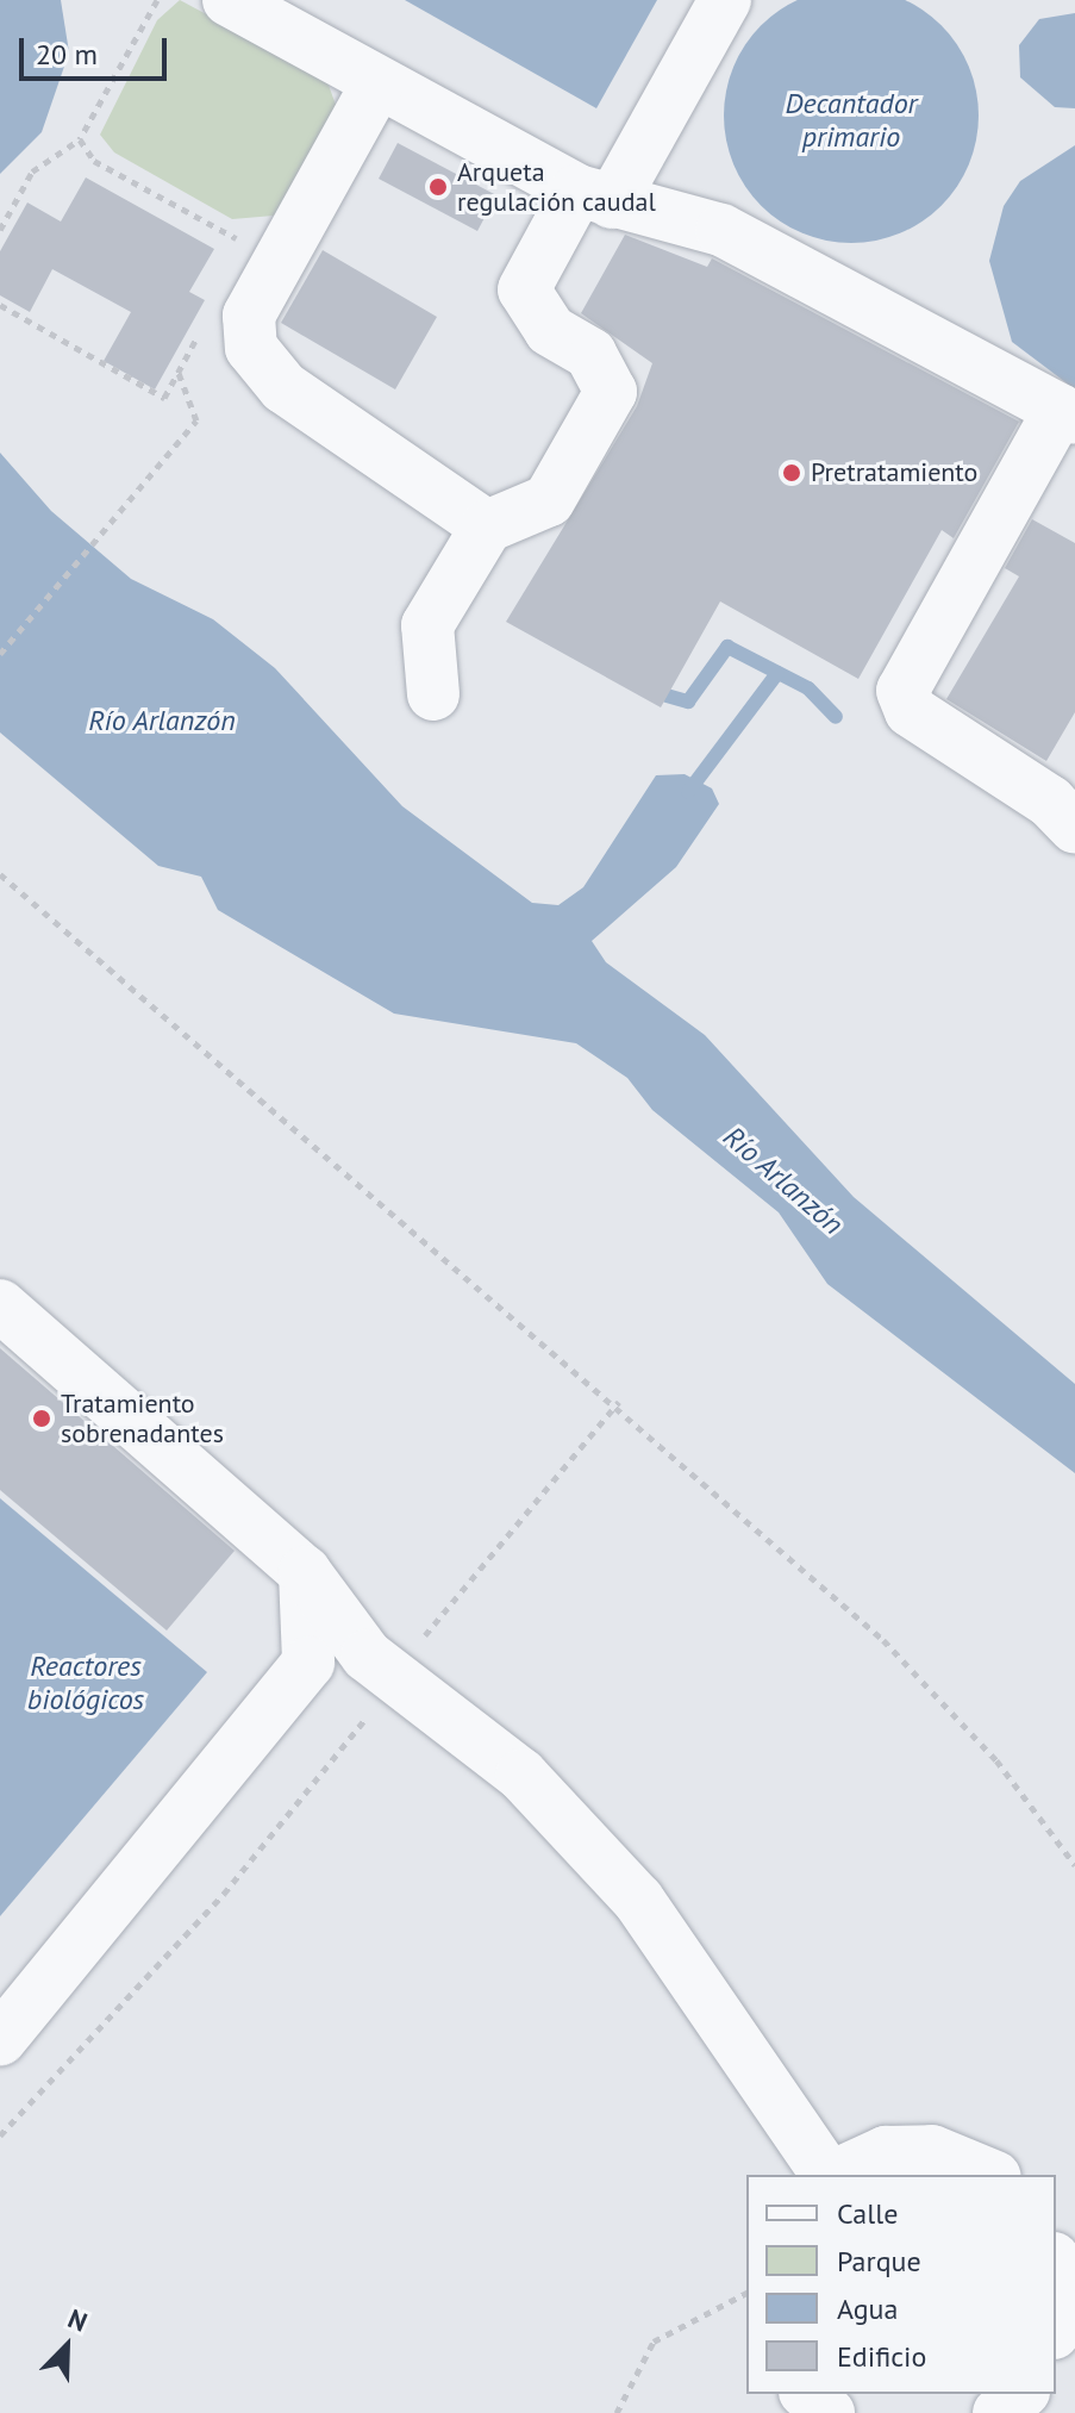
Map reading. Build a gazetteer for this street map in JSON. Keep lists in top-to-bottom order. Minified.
{"water":["Decantador primario","Río Arlanzón","Reactores biológicos"],"places":["Arqueta regulación caudal","Pretratamiento","Tratamiento sobrenadantes"],"legend":["Calle","Parque","Agua","Edificio"],"scale_bar":"20 m","north":"top right"}
